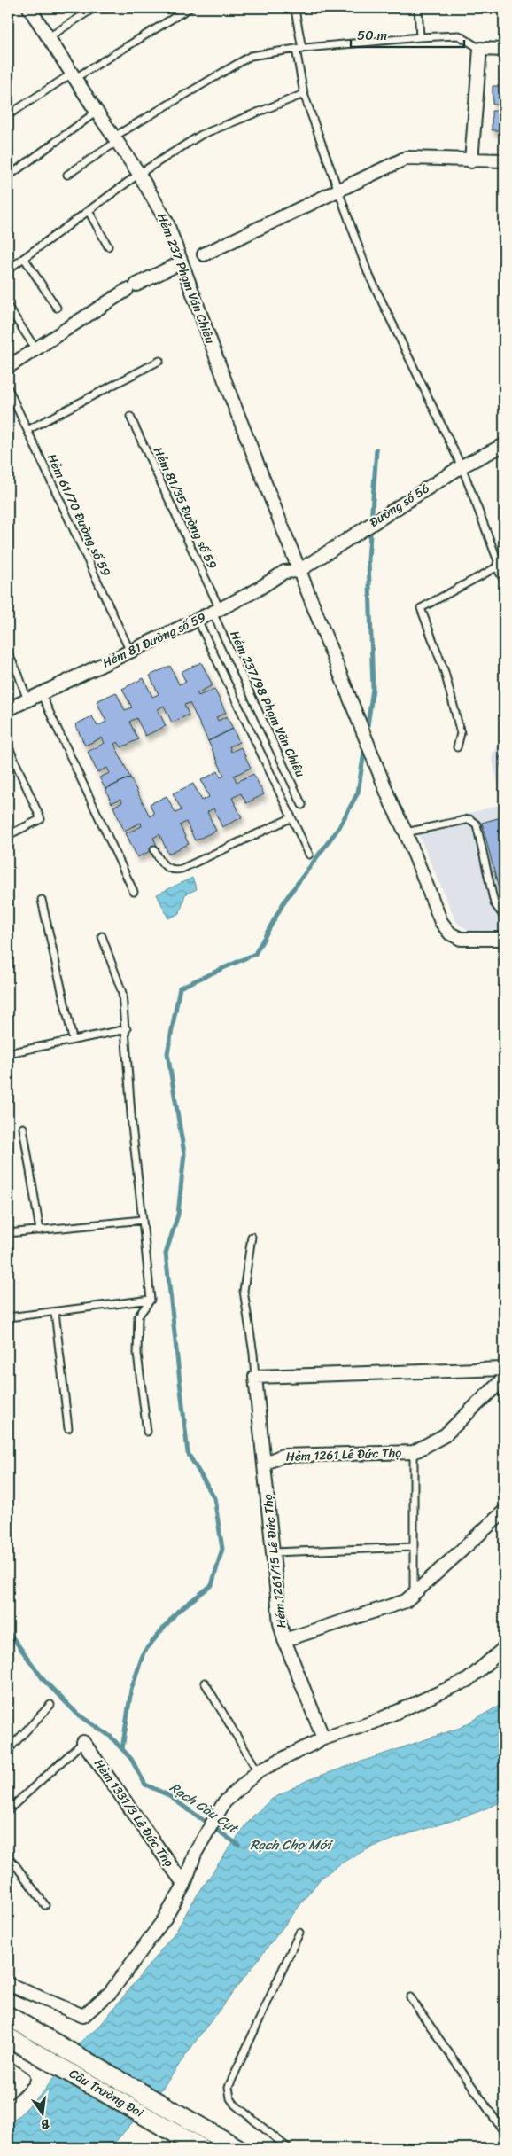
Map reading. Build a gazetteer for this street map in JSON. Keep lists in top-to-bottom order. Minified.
{"streets":{"main road":["Cầu Trường Đai"],"street":["Hẻm 237 Phạm Văn Chiêu","Đường số 56","Hẻm 81 Đường số 59","Hẻm 1261 Lê Đức Thọ","Hẻm 1261/15 Lê Đức Thọ","Hẻm 1331/3 Lê Đức Thọ"],"lane":["Hẻm 81/35 Đường số 59","Hẻm 61/70 Đường số 59","Hẻm 237/98 Phạm Văn Chiêu"]},"crossings":[["Hẻm 237 Phạm Văn Chiêu","Đường số 56"],["Hẻm 237 Phạm Văn Chiêu","Hẻm 81 Đường số 59"],["Đường số 56","Hẻm 81 Đường số 59"],["Hẻm 81/35 Đường số 59","Hẻm 81 Đường số 59"],["Hẻm 81/35 Đường số 59","Hẻm 237/98 Phạm Văn Chiêu"],["Hẻm 61/70 Đường số 59","Hẻm 81 Đường số 59"],["Hẻm 81 Đường số 59","Hẻm 237/98 Phạm Văn Chiêu"],["Hẻm 1261 Lê Đức Thọ","Hẻm 1261/15 Lê Đức Thọ"]],"water":["Rạch Cầu Cụt","Rạch Chợ Mới"],"scale_bar":"50 m","north":"bottom"}
